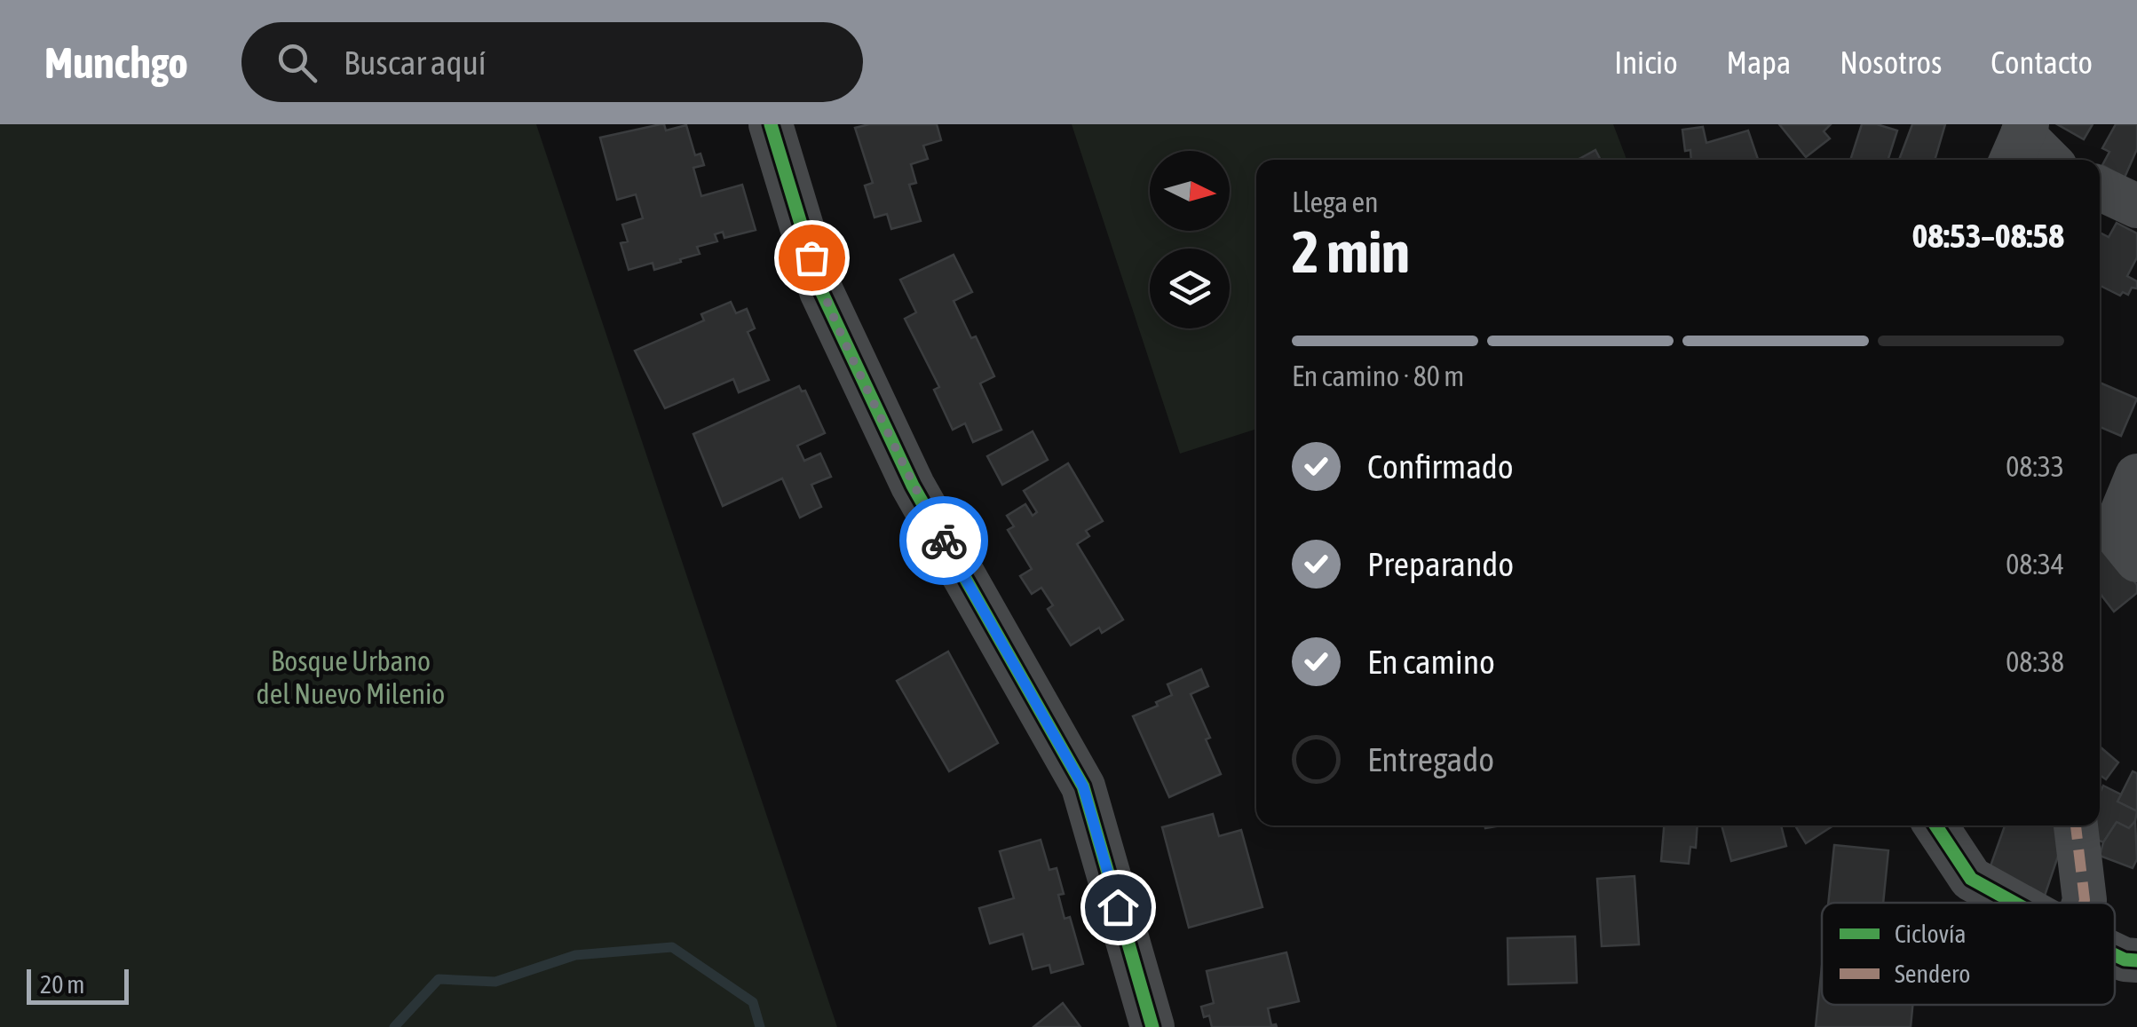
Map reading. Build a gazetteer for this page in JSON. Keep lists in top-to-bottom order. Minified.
{"parks":["Bosque Urbano del Nuevo Milenio"],"legend":["Ciclovía","Sendero"],"scale_bar":"20 m","north":"right","page":{"header":"Munchgo","search":"Buscar aquí","nav":["Inicio","Mapa","Nosotros","Contacto"],"heading":["2 min","Llega en","08:53–08:58"],"bar":"En camino · 80 m","list":[["Confirmado","08:33"],["Preparando","08:34"],["En camino","08:38"],"Entregado"],"scale":"20 m"}}
